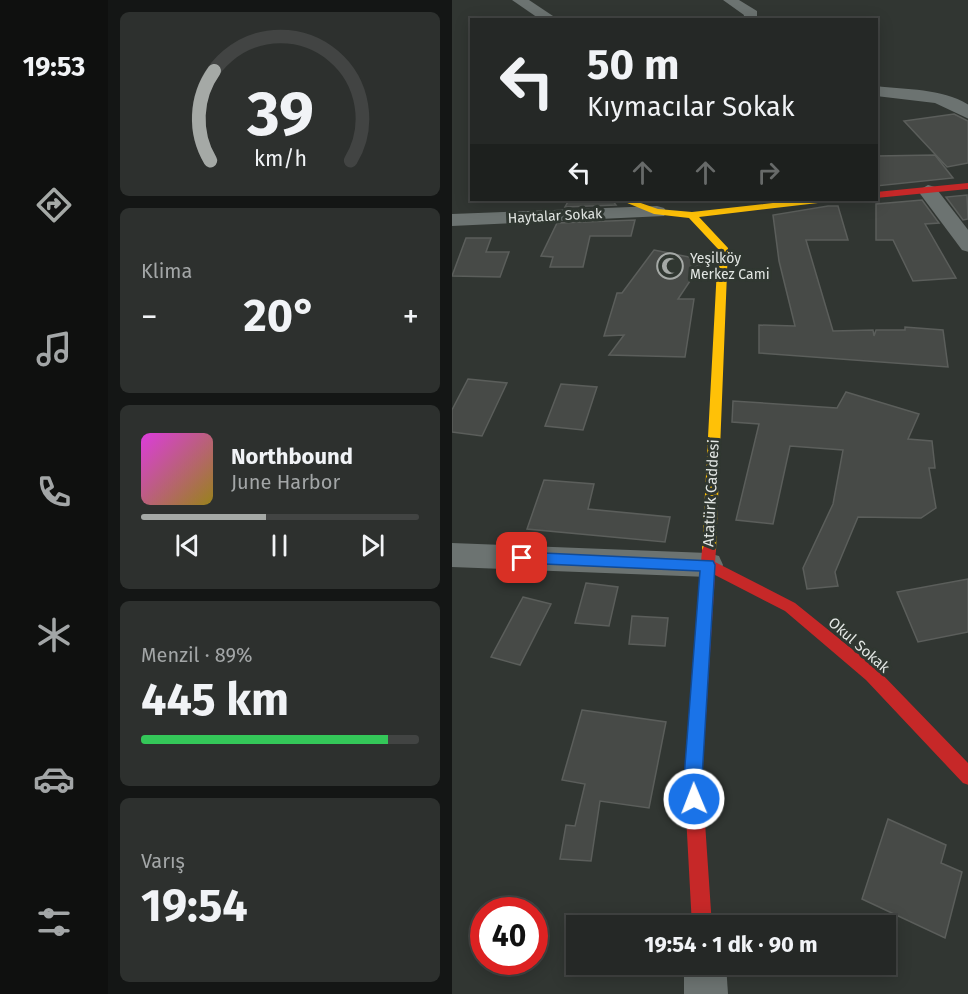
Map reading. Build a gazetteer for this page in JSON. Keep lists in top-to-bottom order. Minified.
{"streets":{"street":["Haytalar Sokak","Atatürk Caddesi","Okul Sokak"]},"crossings":[["Atatürk Caddesi","Okul Sokak"]],"places":{"mosque":["Yeşilköy Merkez Cami"]},"page":{"tabs":"19:53","turn":["50 m","Kıymacılar Sokak"],"tile":["Klima",["Menzil · 89%","445 km"],["Varış","19:54"]],"heat":["−","20°","+"],"song":["Northbound","June Harbor"],"limit":"40","trip":"19:54 · 1 dk · 90 m","gauge":["39","km/h"]}}
